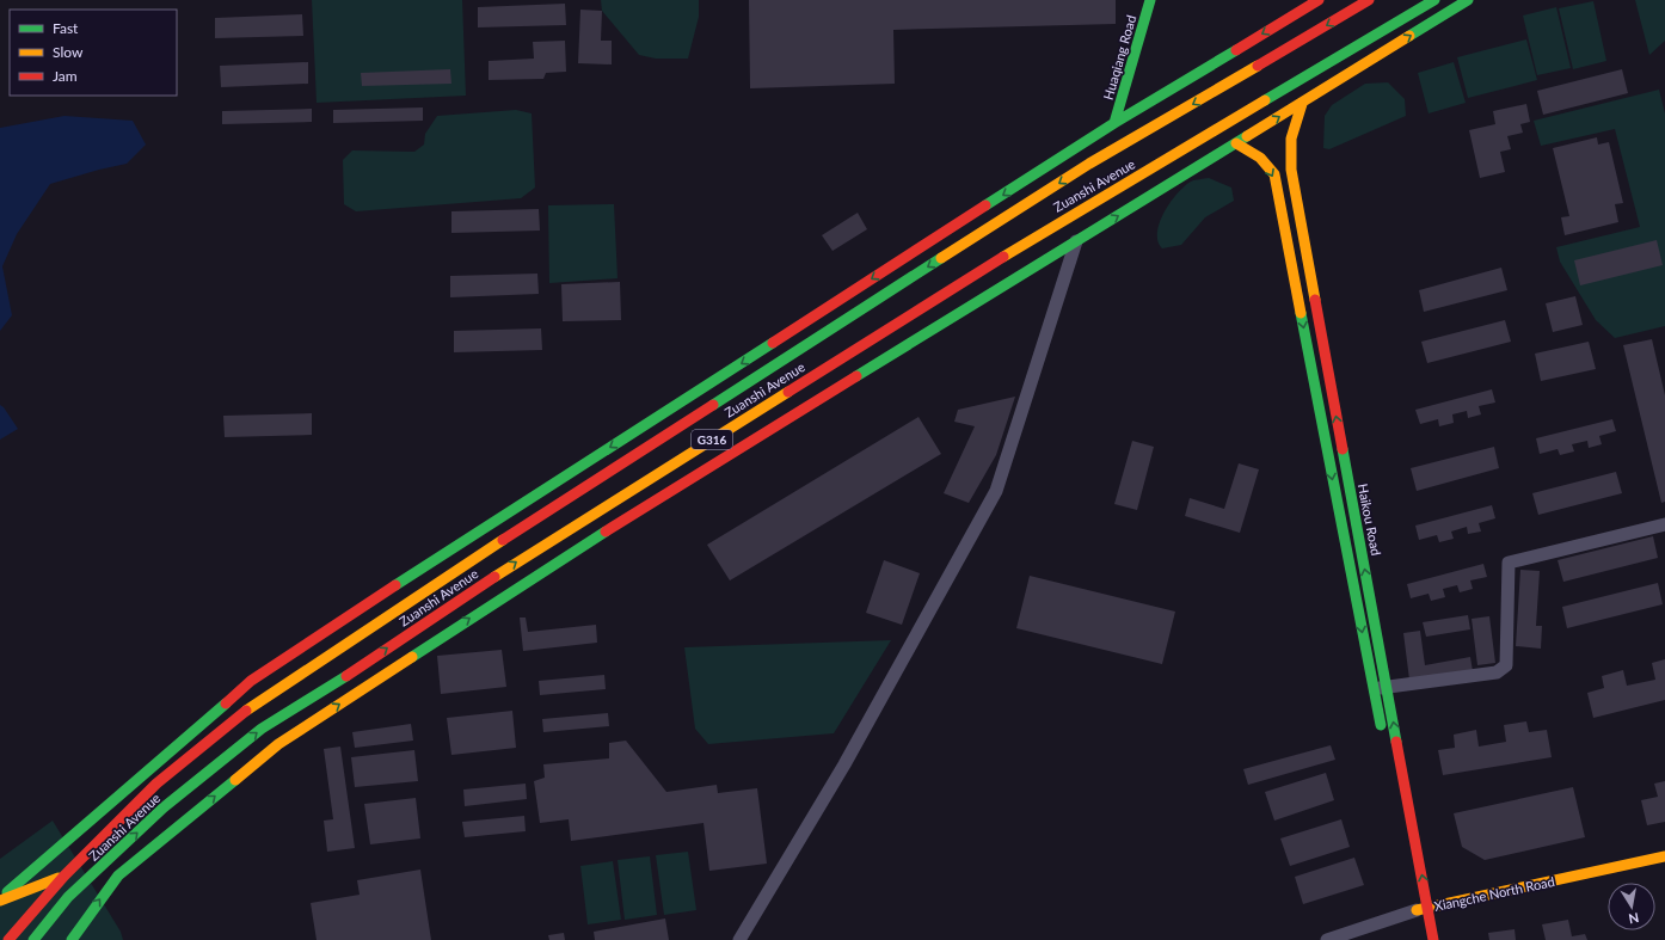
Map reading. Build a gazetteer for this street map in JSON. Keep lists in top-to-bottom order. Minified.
{"streets":{"main road":["Huaqiang Road","Zuanshi Avenue","G316","Haikou Road","Xiangche North Road"]},"crossings":[["Haikou Road","Xiangche North Road"]],"legend":["Fast","Slow","Jam"],"north":"bottom"}
